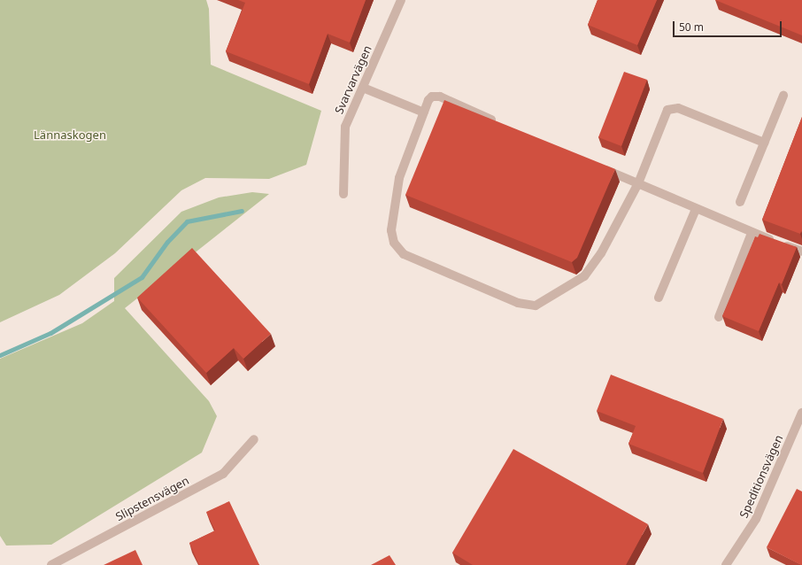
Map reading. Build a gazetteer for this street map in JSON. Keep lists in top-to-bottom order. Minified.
{"streets":{"street":["Svarvarvägen","Speditionsvägen","Slipstensvägen"]},"parks":["Lännaskogen"],"scale_bar":"50 m"}
